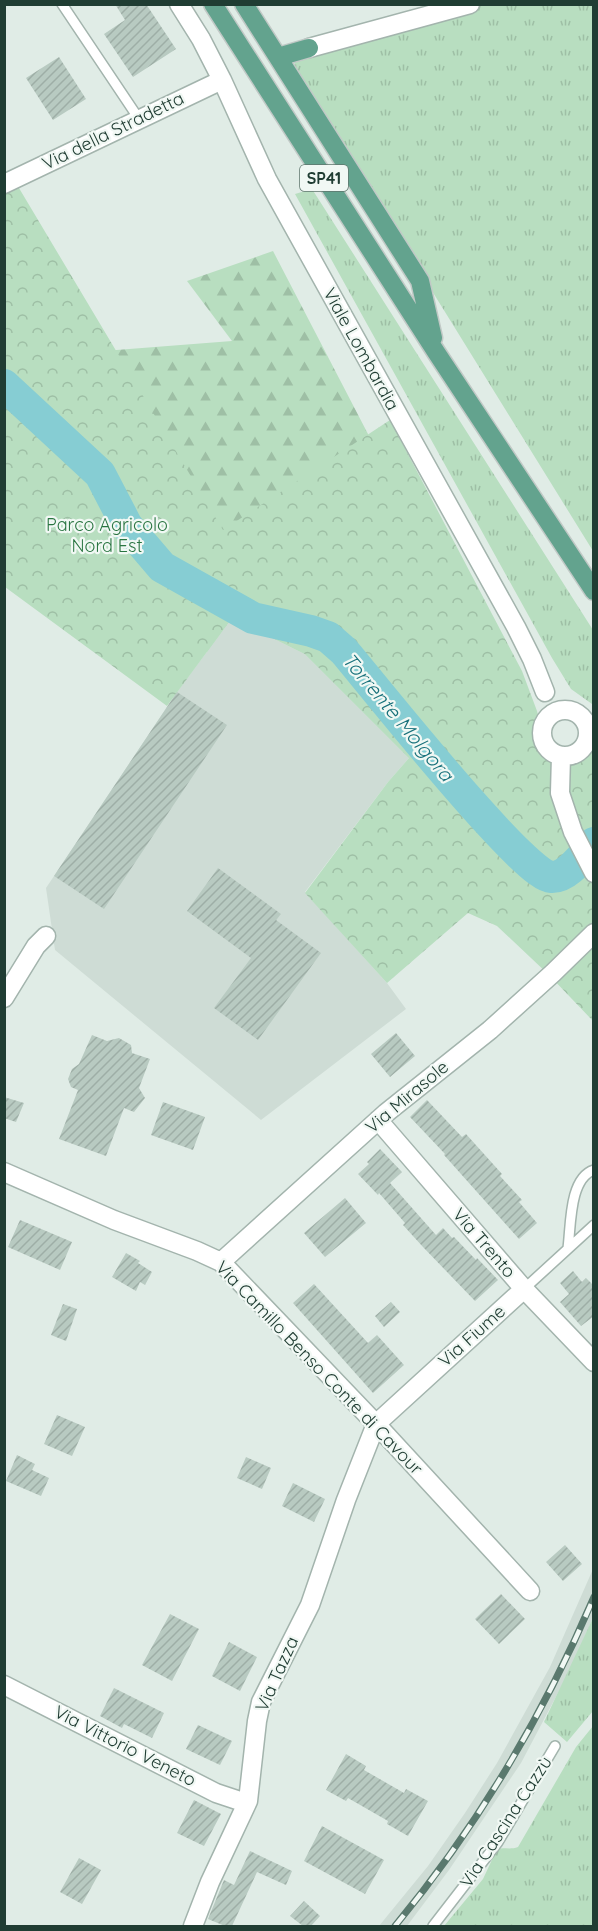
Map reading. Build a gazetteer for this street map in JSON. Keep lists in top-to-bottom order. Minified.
{"streets":{"main road":["SP41"],"street":["Via della Stradetta","Viale Lombardia","Via Mirasole","Via Trento","Via Fiume","Via Camillo Benso Conte di Cavour","Via Tazza","Via Vittorio Veneto"],"lane":["Via Cascina Cazzù"]},"crossings":[["Via della Stradetta","Viale Lombardia"],["Via Mirasole","Via Trento"],["Via Mirasole","Via Camillo Benso Conte di Cavour"],["Via Trento","Via Fiume"],["Via Fiume","Via Camillo Benso Conte di Cavour"],["Via Fiume","Via Tazza"],["Via Camillo Benso Conte di Cavour","Via Tazza"],["Via Tazza","Via Vittorio Veneto"]],"water":["Torrente Molgora"],"parks":["Parco Agricolo Nord Est"]}
